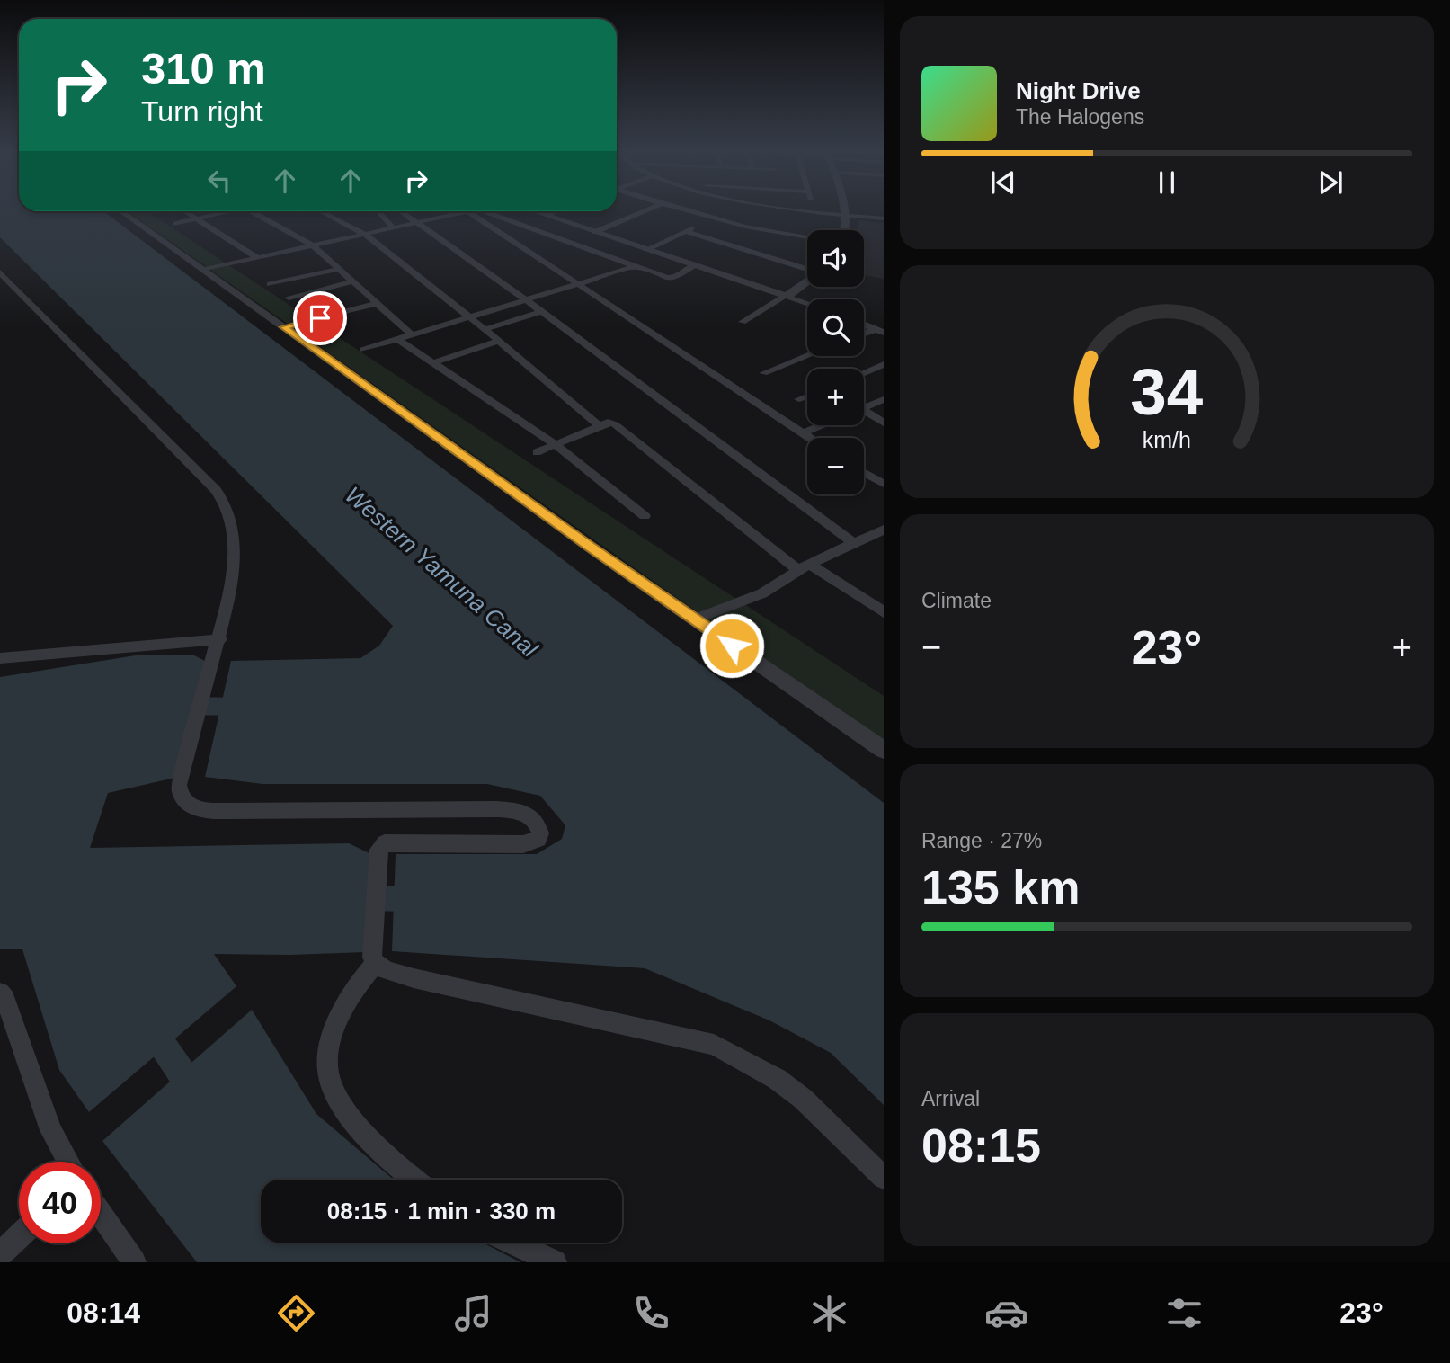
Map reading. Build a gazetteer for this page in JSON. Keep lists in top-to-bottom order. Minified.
{"water":["Western Yamuna Canal"],"page":{"turn":["310 m","Turn right"],"song":["Night Drive","The Halogens"],"map_buttons":["+","−"],"tile":["Climate",["Range · 27%","135 km"],["Arrival","08:15"]],"heat":["−","23°","+"],"limit":"40","trip":"08:15 · 1 min · 330 m","tabs":["08:14","23°"],"gauge":["34","km/h"]}}
